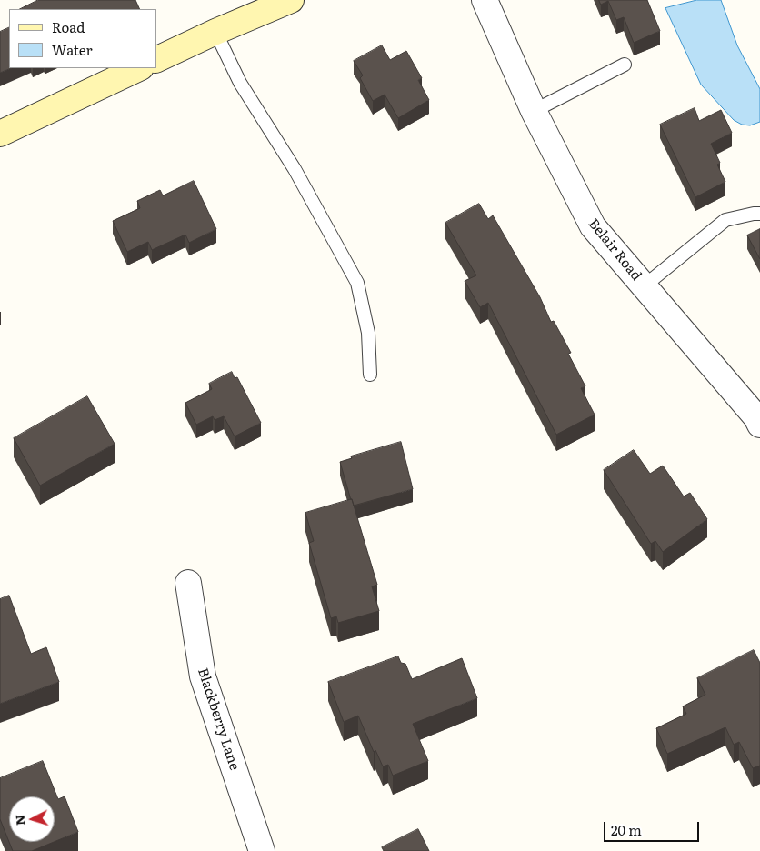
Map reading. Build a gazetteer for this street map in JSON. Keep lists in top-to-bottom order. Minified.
{"streets":{"street":["Belair Road","Blackberry Lane"]},"legend":["Road","Water"],"scale_bar":"20 m","north":"left"}
